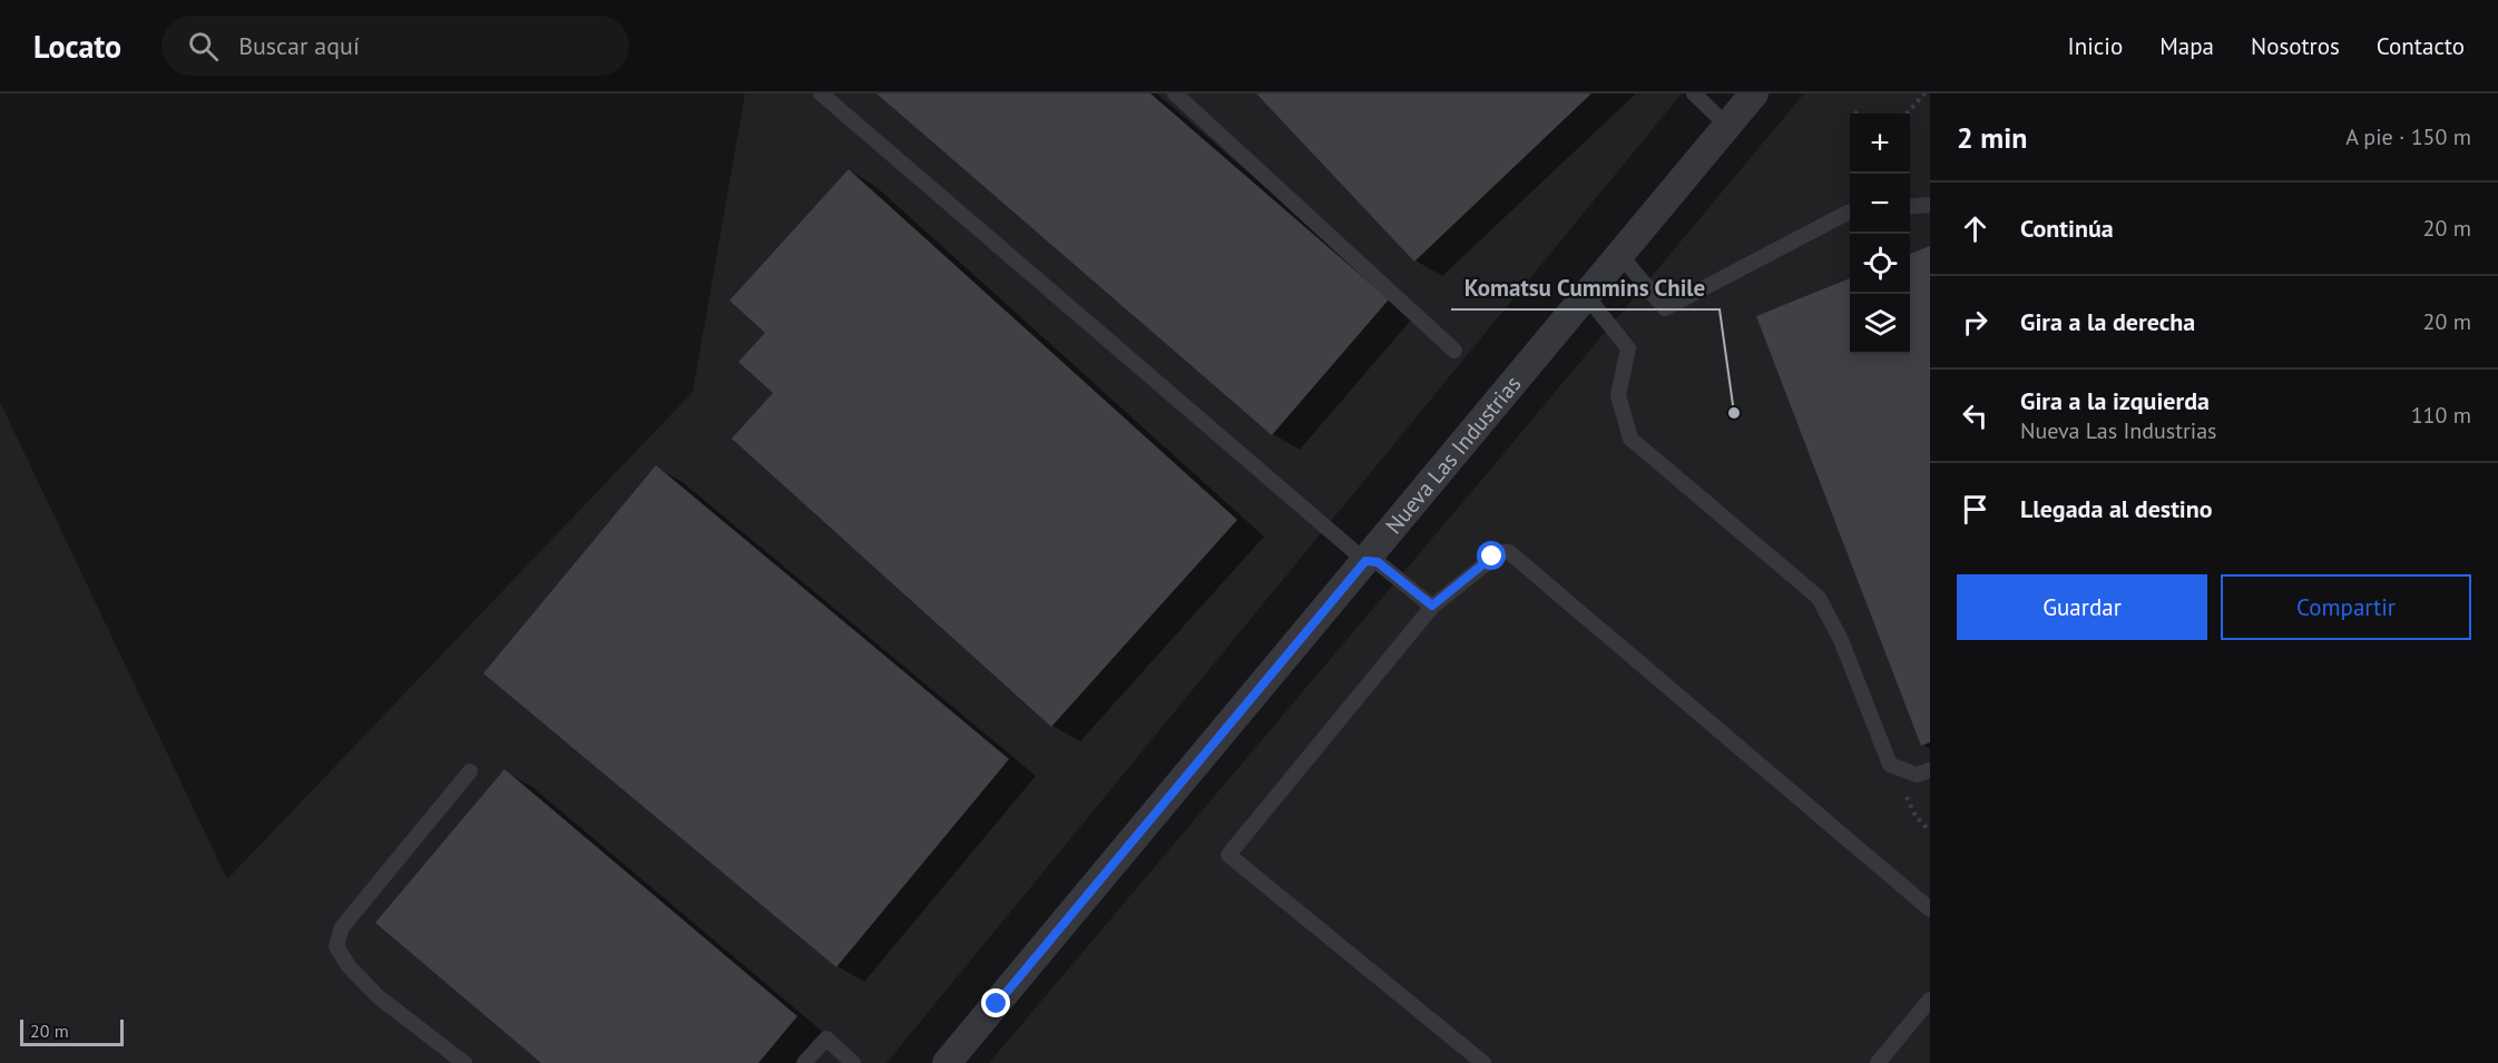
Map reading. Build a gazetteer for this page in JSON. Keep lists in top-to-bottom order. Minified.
{"streets":{"street":["Nueva Las Industrias"]},"places":["Komatsu Cummins Chile"],"scale_bar":"20 m","page":{"header":"Locato","search":"Buscar aquí","nav":["Inicio","Mapa","Nosotros","Contacto"],"heading":["2 min","A pie · 150 m"],"map_buttons":["+","−"],"list":[["Continúa","20 m"],["Gira a la derecha","20 m"],["Gira a la izquierda","Nueva Las Industrias","110 m"],"Llegada al destino"],"buttons":["Guardar","Compartir"],"scale":"20 m"}}
